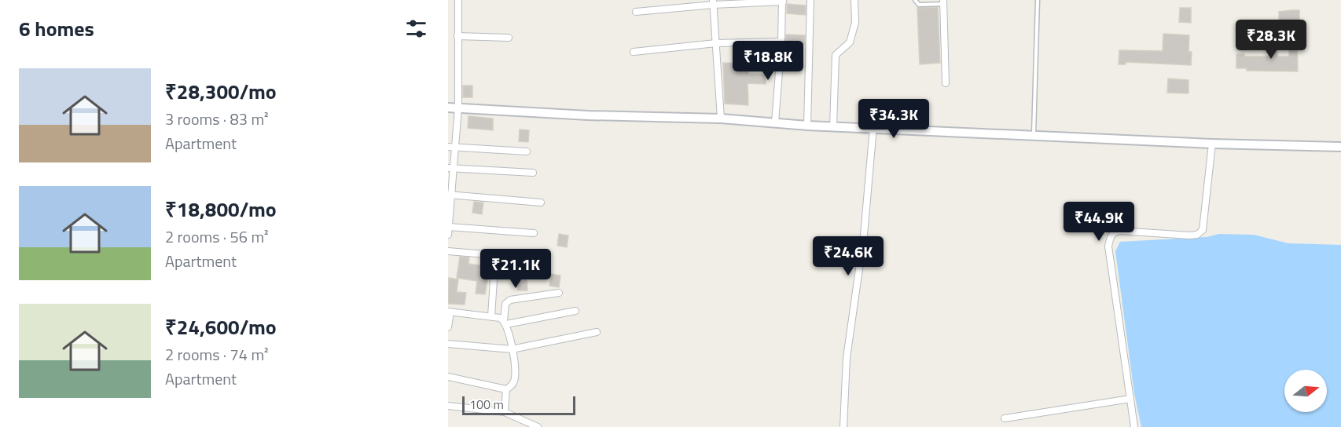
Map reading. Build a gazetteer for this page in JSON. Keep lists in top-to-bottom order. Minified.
{"scale_bar":"100 m","north":"right","page":{"heading":"6 homes","price":["₹28.3K","₹18.8K","₹34.3K","₹44.9K","₹24.6K","₹21.1K"],"list":[{"name":"₹28,300/mo","note":"3 rooms · 83 m² · Apartment"},{"name":"₹18,800/mo","note":"2 rooms · 56 m² · Apartment"},{"name":"₹24,600/mo","note":"2 rooms · 74 m² · Apartment"}],"scale":"100 m"}}
